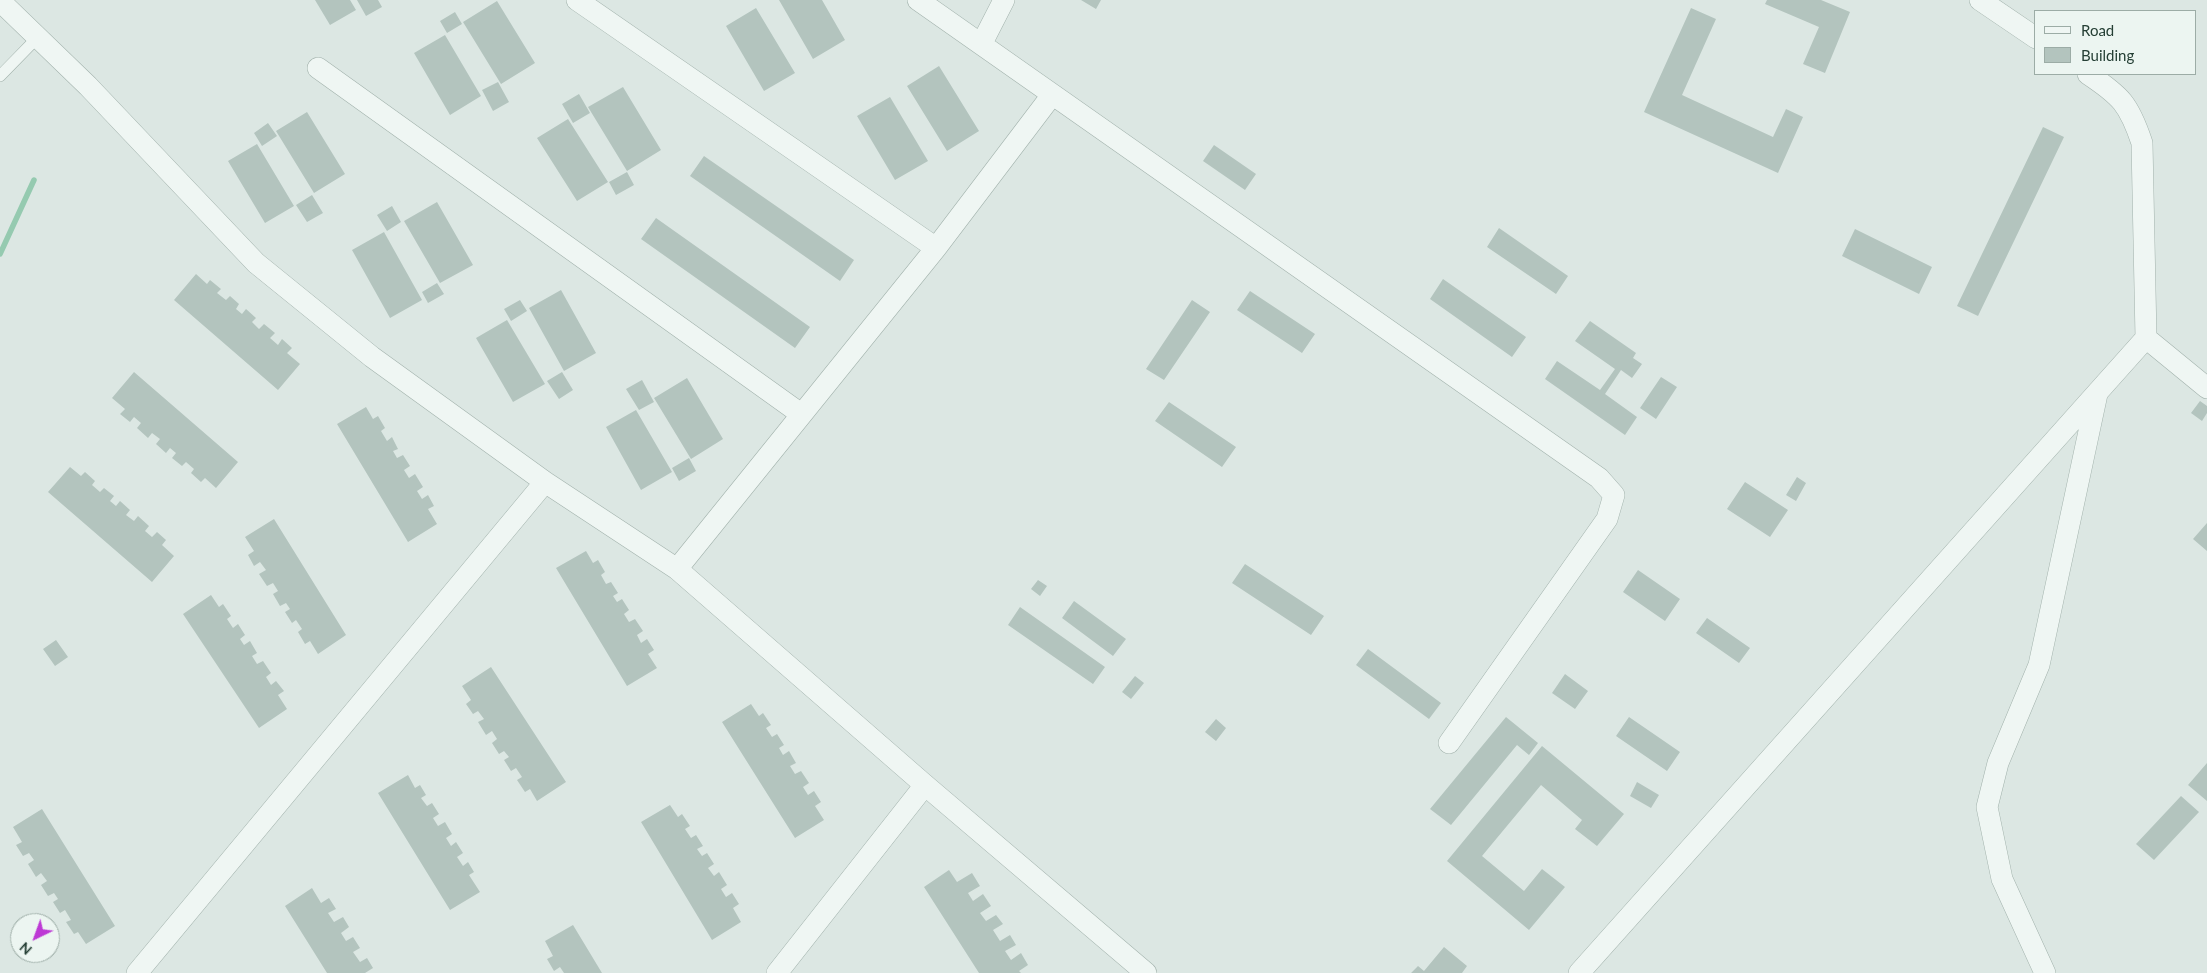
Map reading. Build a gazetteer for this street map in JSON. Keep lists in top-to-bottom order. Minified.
{"legend":["Road","Building"],"north":"bottom left"}
